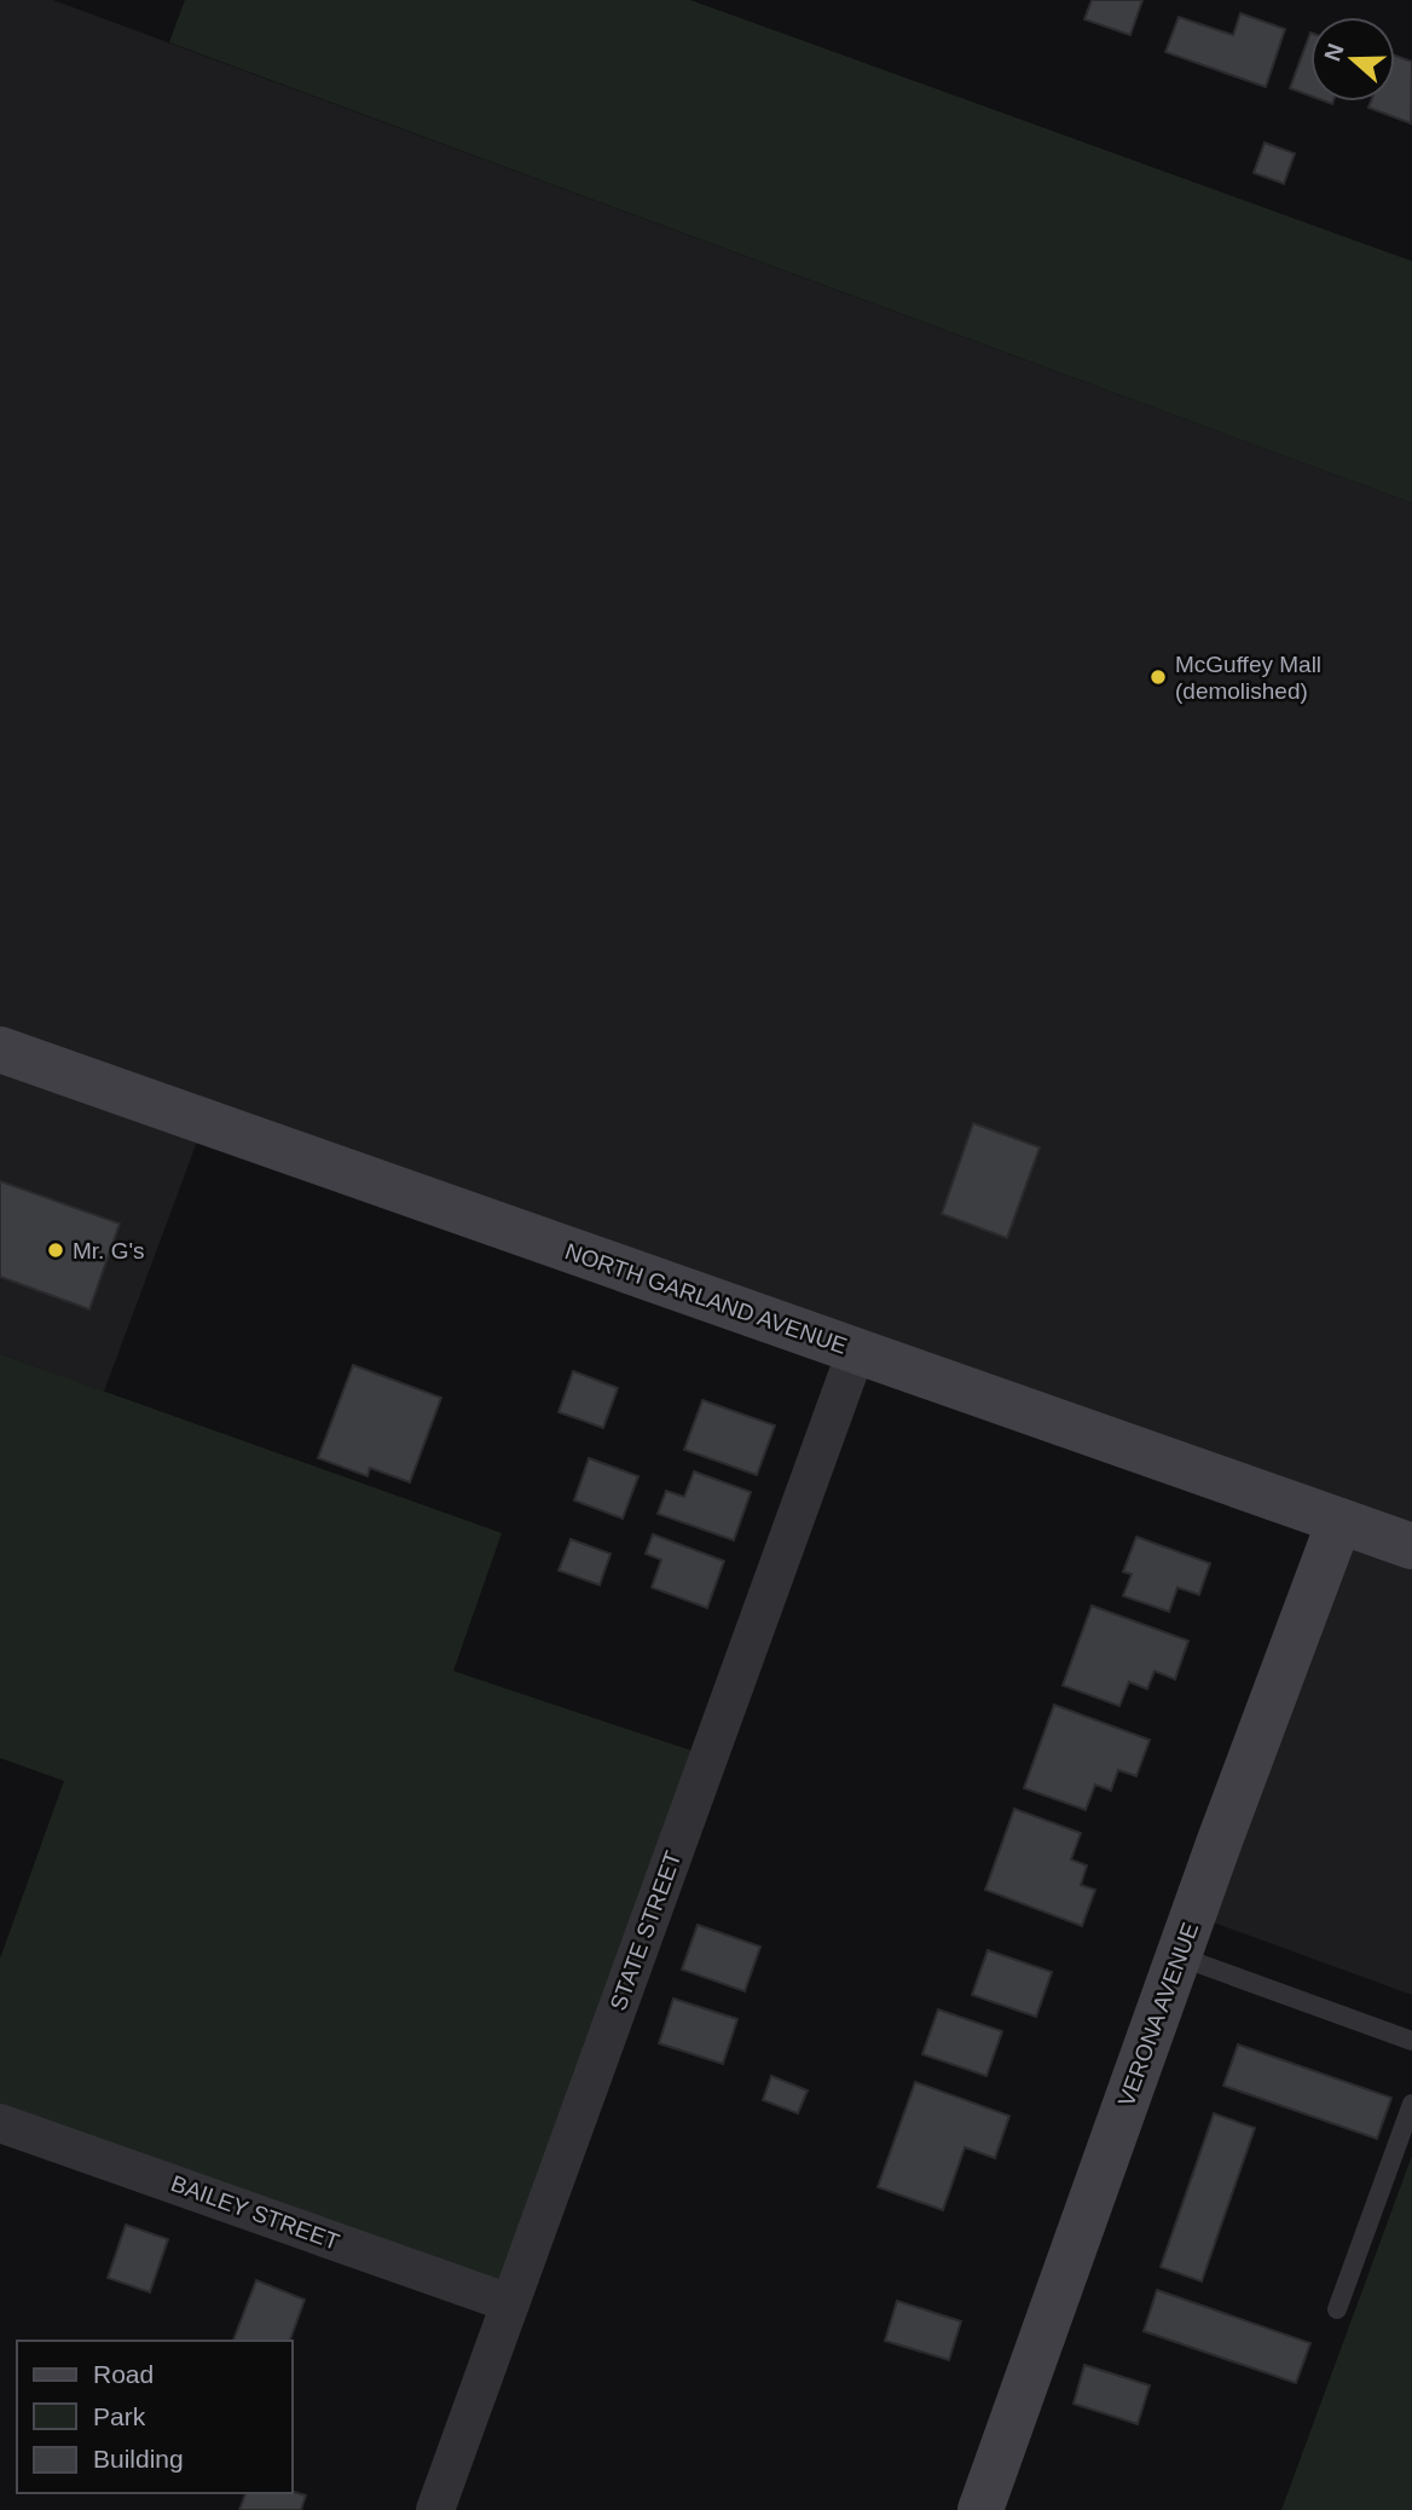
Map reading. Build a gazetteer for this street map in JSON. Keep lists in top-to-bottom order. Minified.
{"streets":{"street":["NORTH GARLAND AVENUE","STATE STREET","VERONA AVENUE","BAILEY STREET"]},"crossings":[["NORTH GARLAND AVENUE","STATE STREET"],["NORTH GARLAND AVENUE","VERONA AVENUE"],["STATE STREET","BAILEY STREET"]],"places":["McGuffey Mall (demolished)","Mr. G's"],"legend":["Road","Park","Building"],"north":"left"}
